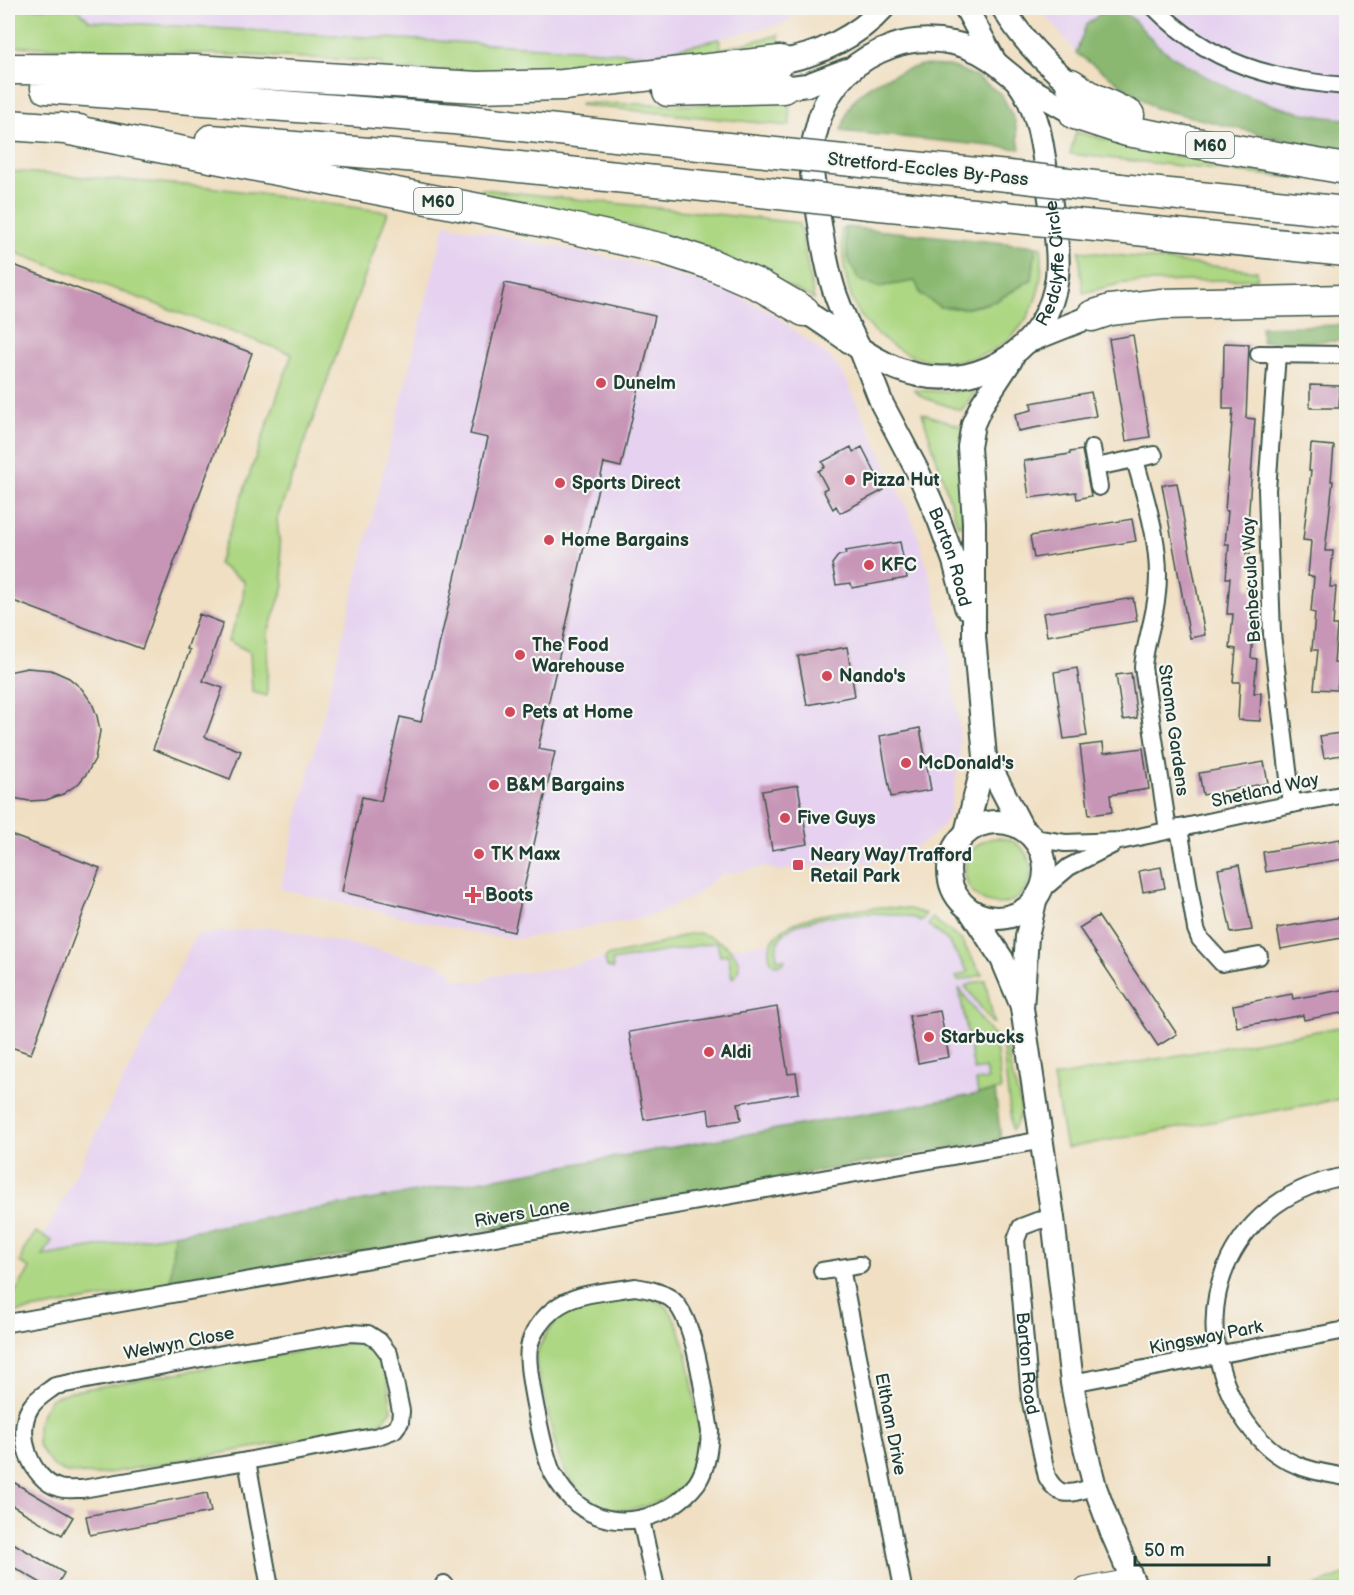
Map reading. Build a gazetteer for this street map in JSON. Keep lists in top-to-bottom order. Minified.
{"streets":{"highway":["M60","Stretford-Eccles By-Pass"],"main road":["Redclyffe Circle","Barton Road"],"street":["Benbecula Way","Stroma Gardens","Shetland Way","Rivers Lane","Kingsway Park","Welwyn Close","Eltham Drive"]},"crossings":[["Redclyffe Circle","Barton Road"],["Barton Road","Shetland Way"],["Benbecula Way","Shetland Way"],["Stroma Gardens","Shetland Way"]],"places":{"other":["Dunelm","Pizza Hut","Sports Direct","Home Bargains","KFC","The Food Warehouse","Nando's","Pets at Home","McDonald's","B&M Bargains","Five Guys","TK Maxx","Starbucks","Aldi"],"transit":["Neary Way/Trafford Retail Park"],"health":["Boots"]},"scale_bar":"50 m"}
